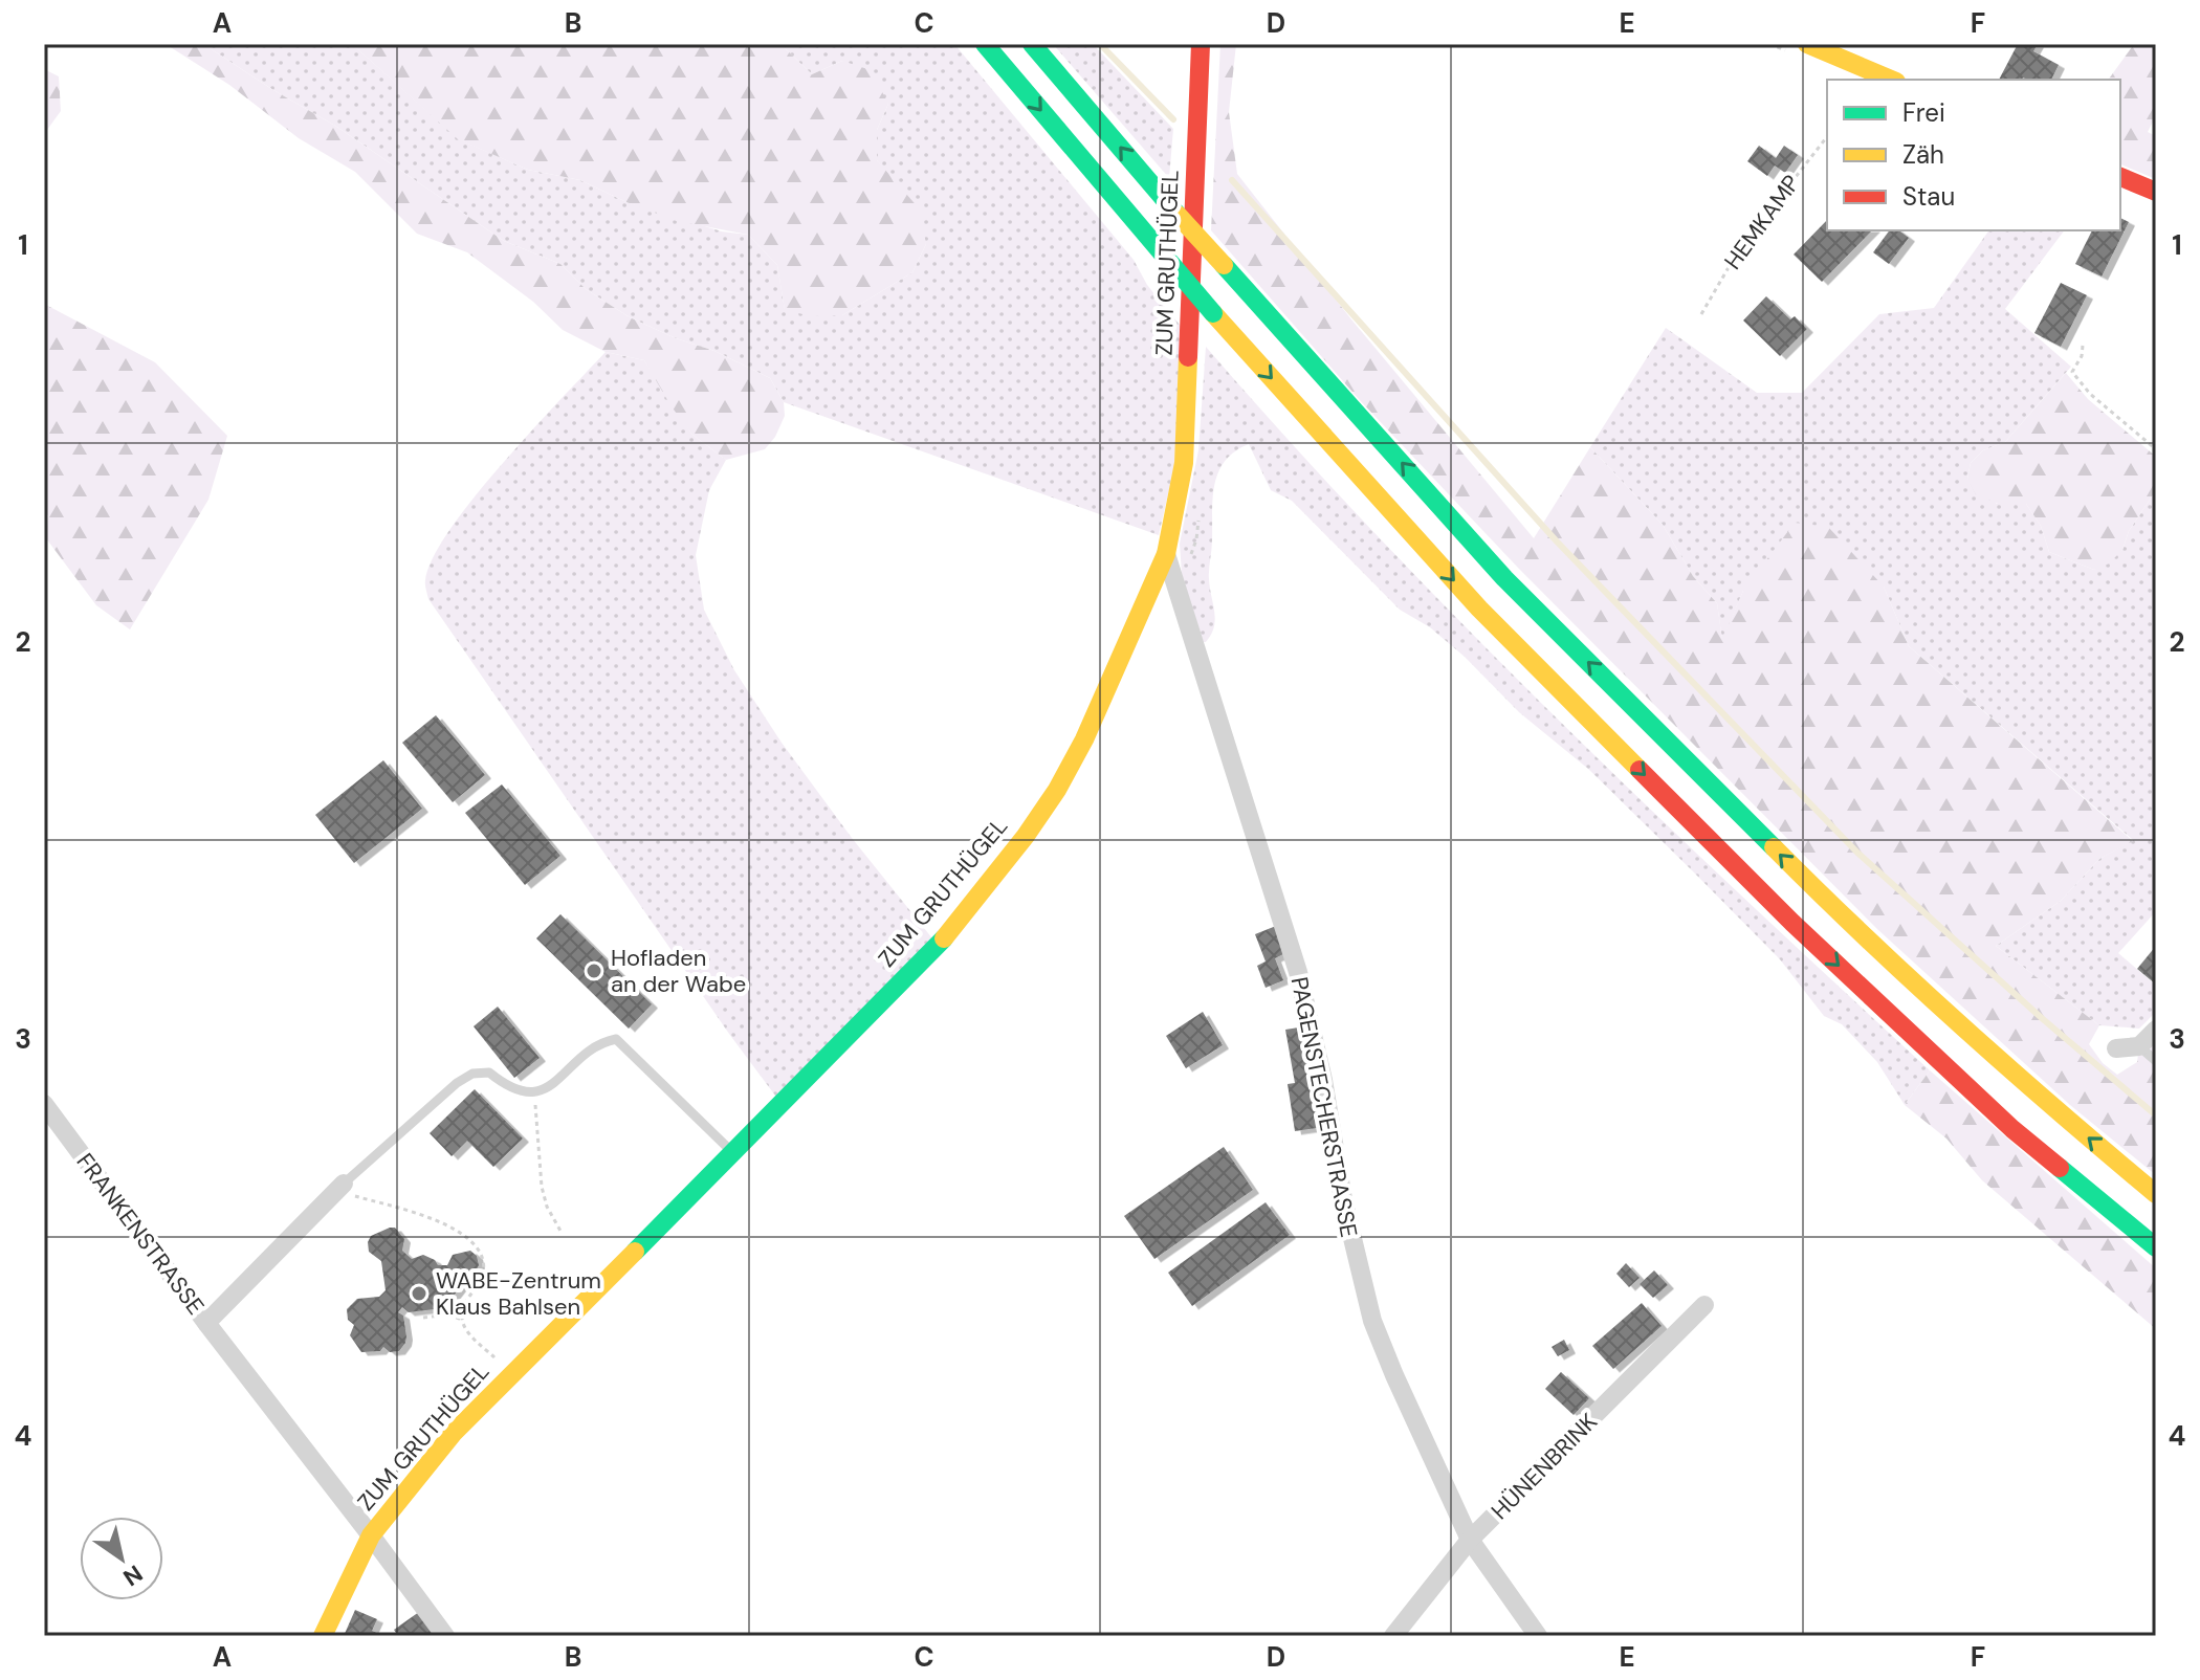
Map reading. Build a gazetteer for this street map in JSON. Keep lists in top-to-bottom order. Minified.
{"streets":{"main road":["ZUM GRUTHÜGEL"],"street":["PAGENSTECHERSTRASSE","FRANKENSTRASSE","HÜNENBRINK"],"path":["HEMKAMP"]},"crossings":[["ZUM GRUTHÜGEL","PAGENSTECHERSTRASSE"],["ZUM GRUTHÜGEL","FRANKENSTRASSE"],["PAGENSTECHERSTRASSE","HÜNENBRINK"]],"places":["Hofladen an der Wabe","WABE-Zentrum Klaus Bahlsen"],"legend":["Frei","Zäh","Stau"],"north":"bottom right","grid":{"columns":["A","B","C","D","E","F"],"rows":["1","2","3","4"]}}
